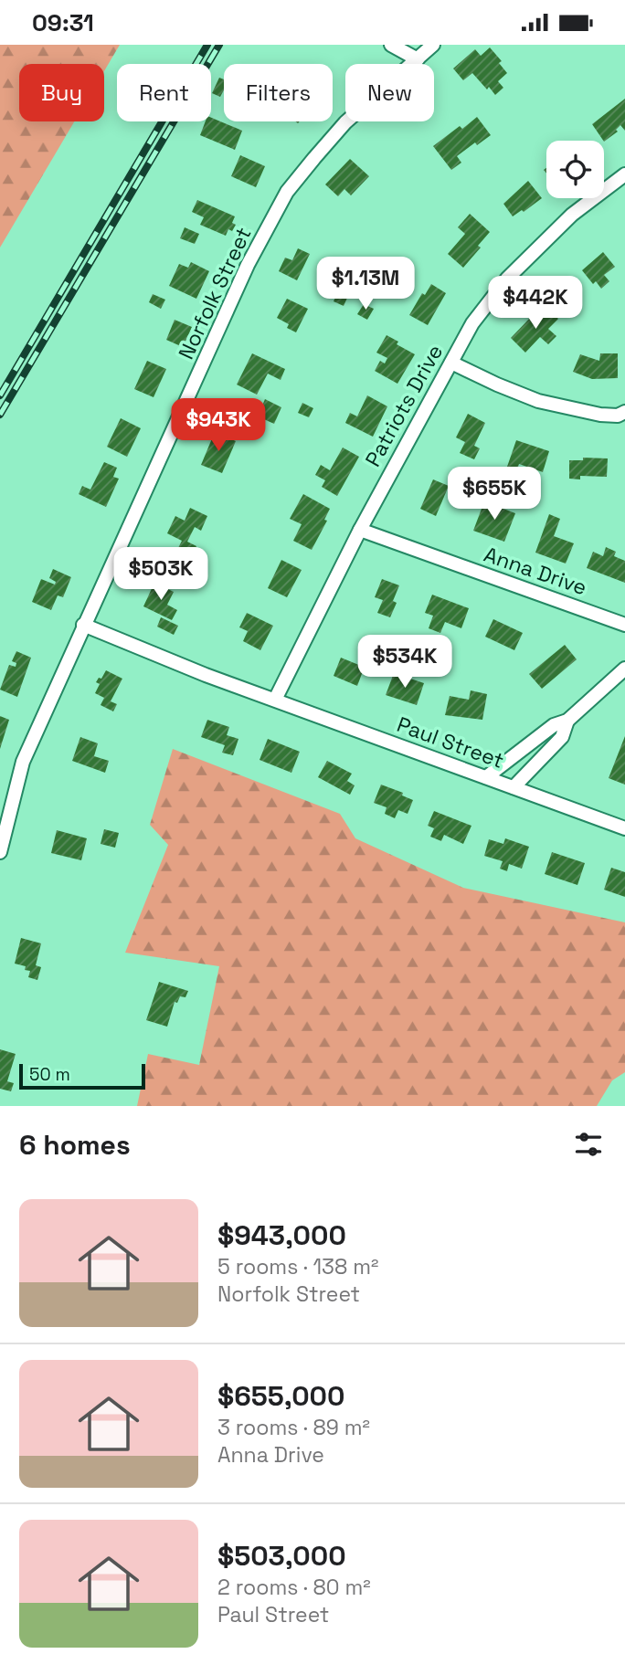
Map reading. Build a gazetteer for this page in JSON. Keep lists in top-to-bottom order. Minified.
{"streets":{"street":["Norfolk Street","Patriots Drive","Anna Drive","Paul Street"]},"crossings":[["Norfolk Street","Paul Street"],["Patriots Drive","Anna Drive"],["Patriots Drive","Paul Street"]],"scale_bar":"50 m","page":{"status":"09:31","chip":["Buy","Rent","Filters","New"],"price":["$1.13M","$442K","$943K","$655K","$503K","$534K"],"scale":"50 m","heading":"6 homes","list":[{"name":"$943,000","note":"5 rooms · 138 m² · Norfolk Street"},{"name":"$655,000","note":"3 rooms · 89 m² · Anna Drive"},{"name":"$503,000","note":"2 rooms · 80 m² · Paul Street"}]}}
